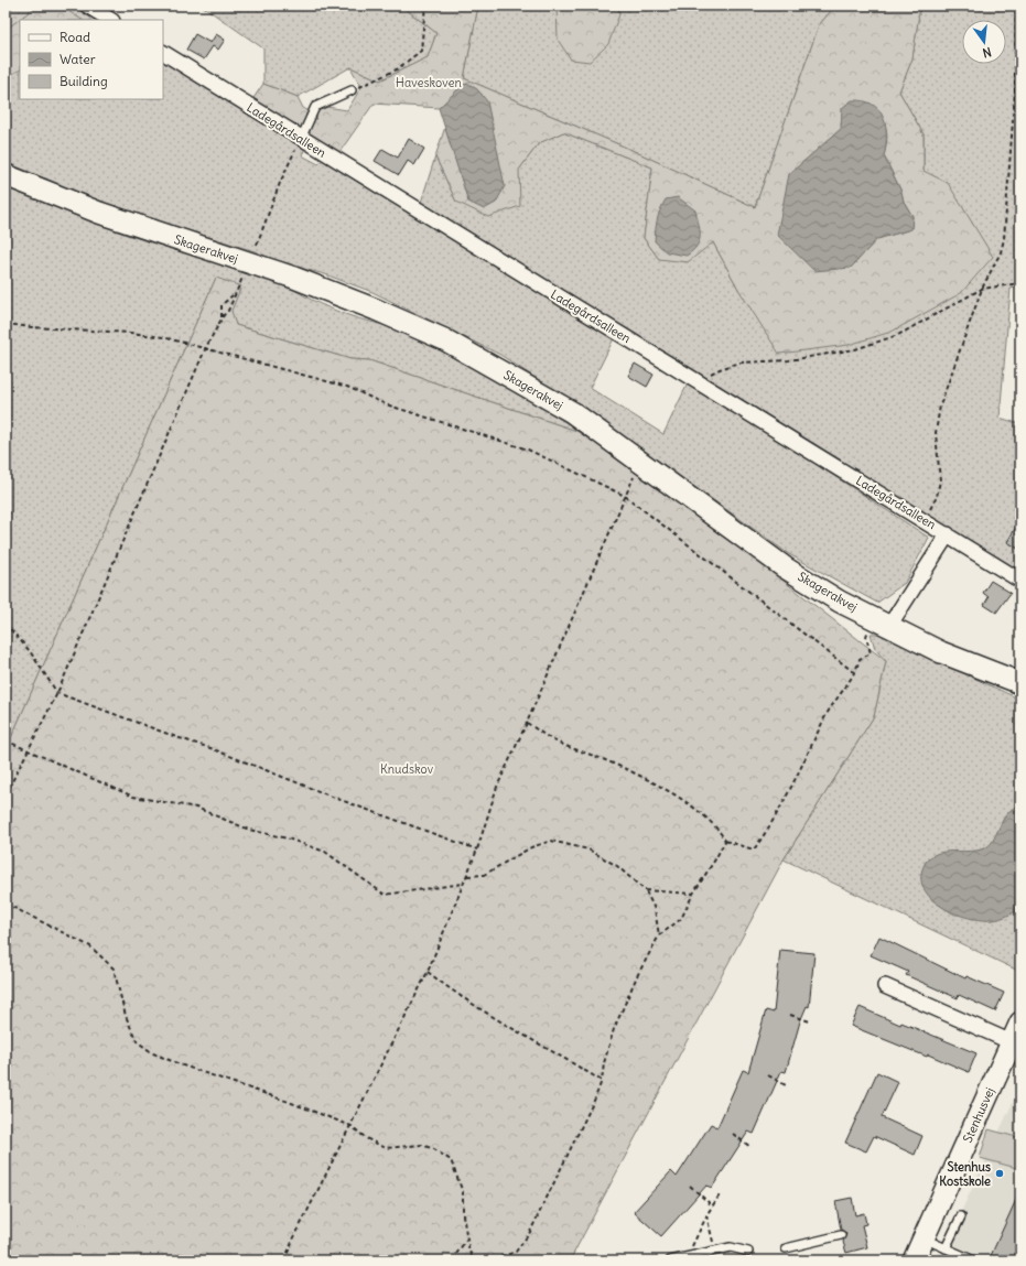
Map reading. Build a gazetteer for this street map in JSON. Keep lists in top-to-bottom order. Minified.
{"streets":{"street":["Ladegårdsalleen","Skagerakvej","Stenhusvej"]},"parks":["Haveskoven","Knudskov"],"places":["Stenhus Kostskole"],"legend":["Road","Water","Building"],"north":"bottom"}
